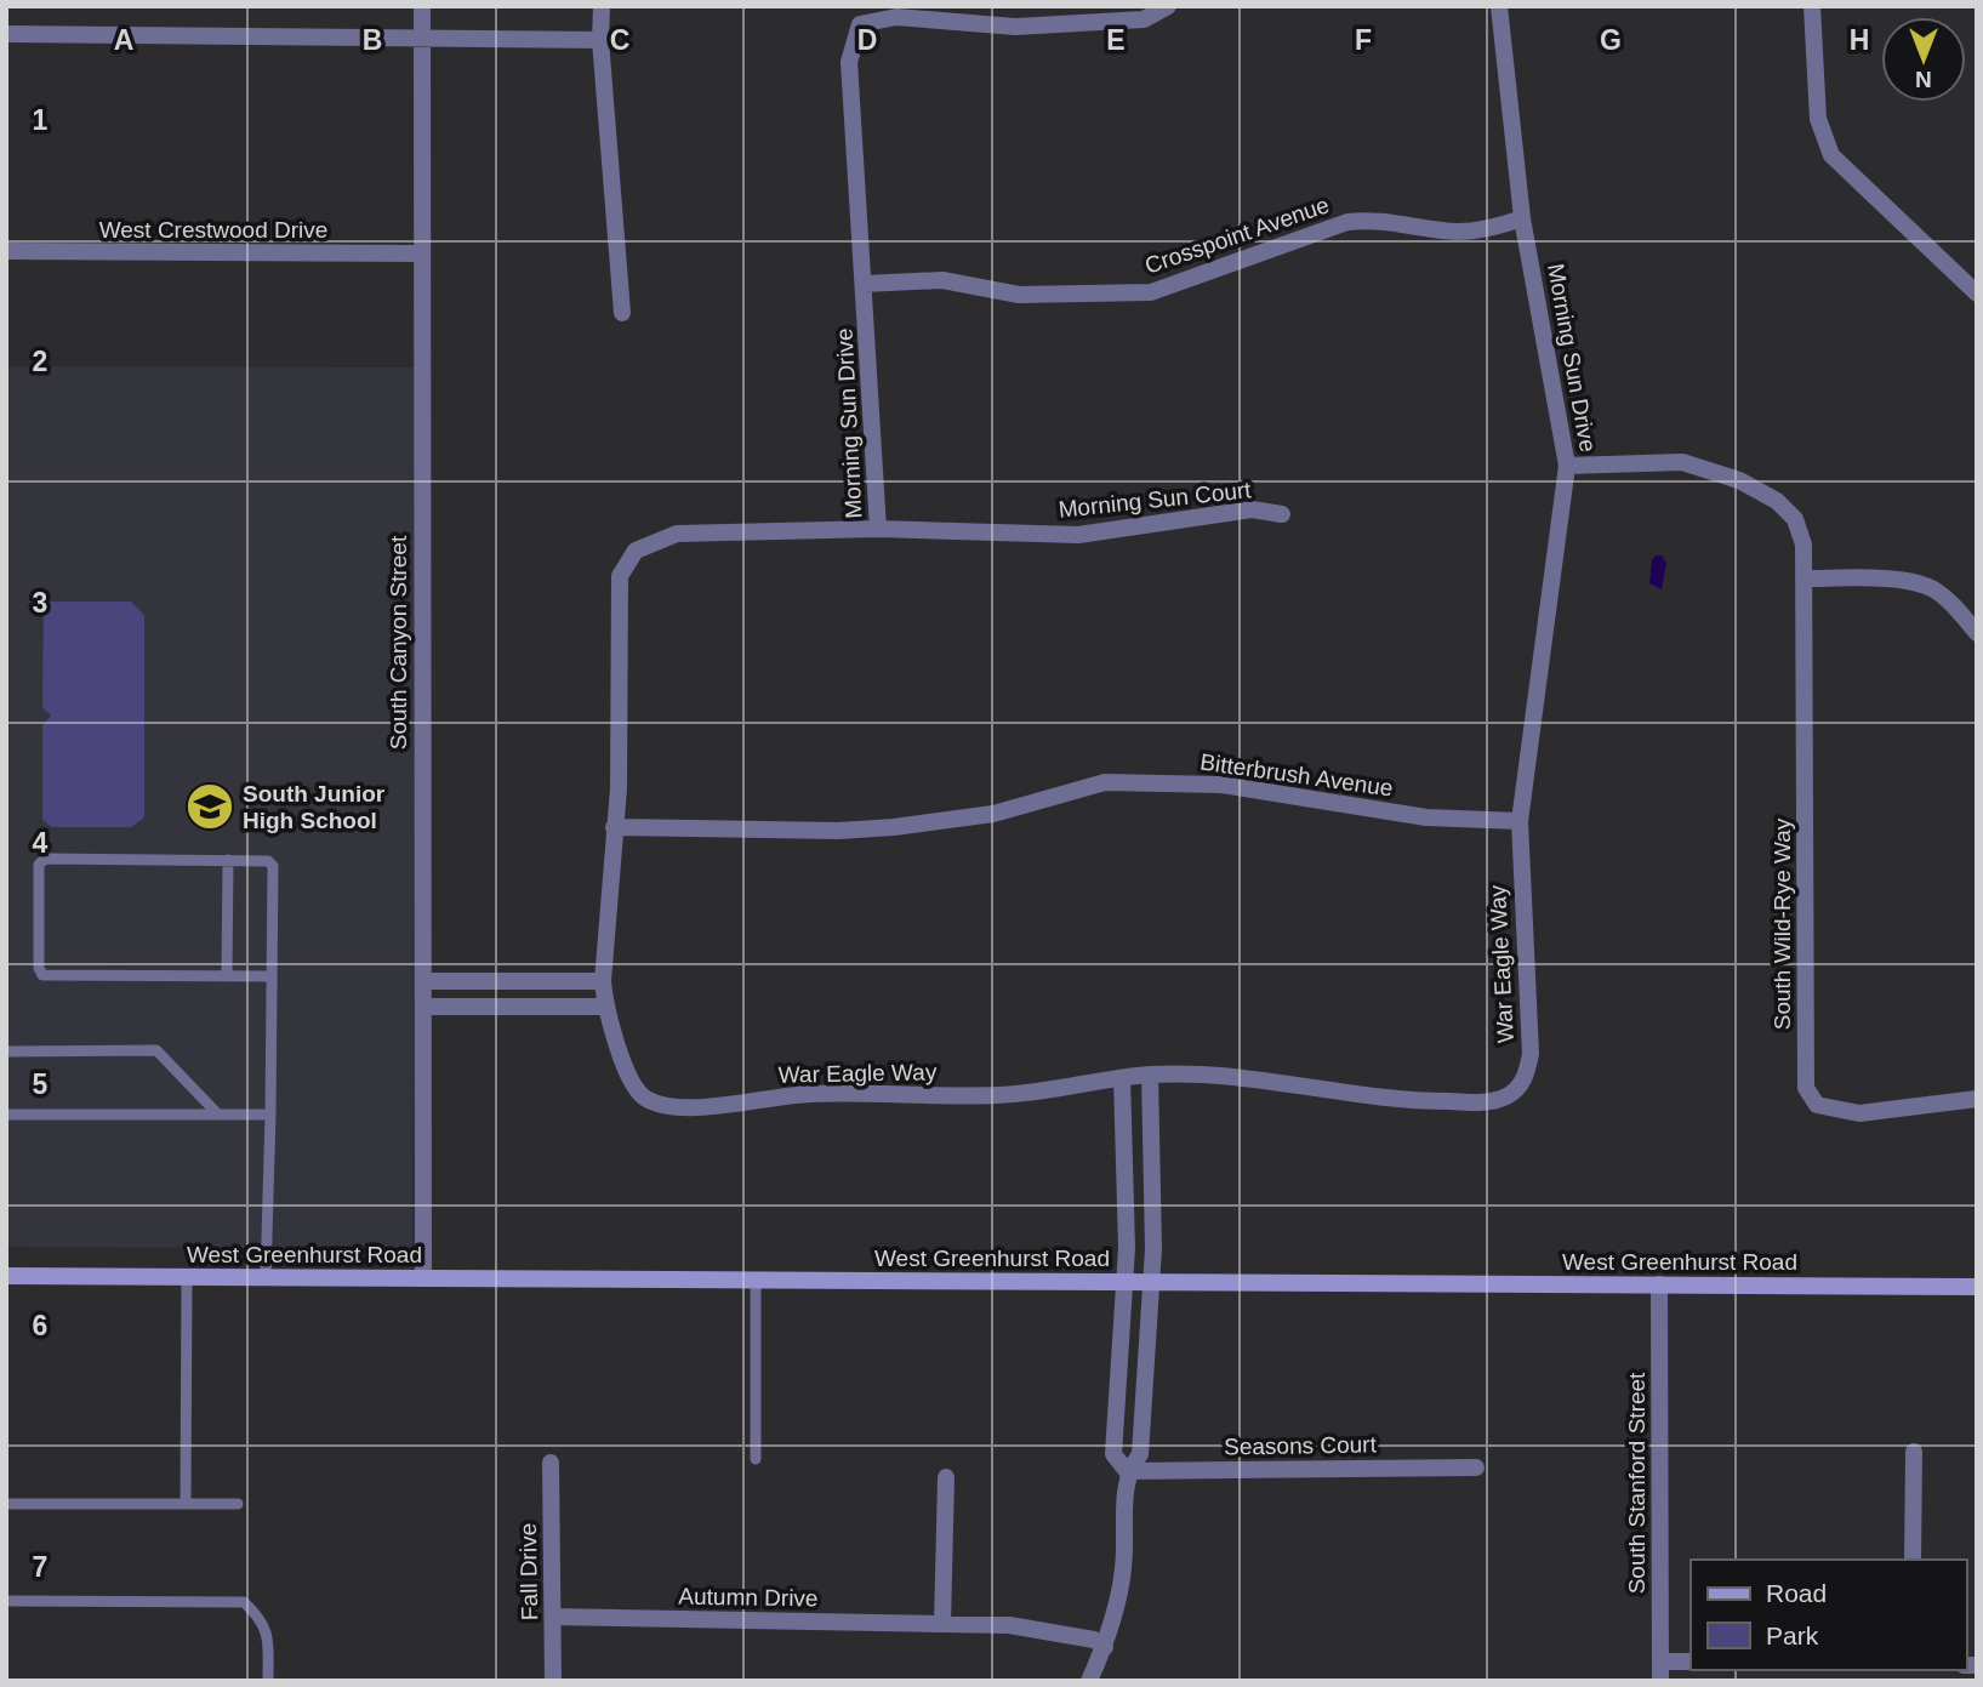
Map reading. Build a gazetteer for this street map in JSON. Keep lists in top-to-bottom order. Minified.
{"streets":{"main road":["West Greenhurst Road"],"street":["West Crestwood Drive","Crosspoint Avenue","Morning Sun Drive","Morning Sun Court","South Canyon Street","Bitterbrush Avenue","South Wild-Rye Way","War Eagle Way","Seasons Court","South Stanford Street","Fall Drive","Autumn Drive"]},"crossings":[["West Crestwood Drive","South Canyon Street"],["Crosspoint Avenue","Morning Sun Drive"],["Morning Sun Drive","Morning Sun Court"],["Morning Sun Drive","Bitterbrush Avenue"],["Morning Sun Drive","South Wild-Rye Way"],["Morning Sun Drive","War Eagle Way"],["South Canyon Street","West Greenhurst Road"],["Bitterbrush Avenue","War Eagle Way"],["West Greenhurst Road","South Stanford Street"],["Fall Drive","Autumn Drive"]],"places":{"school or university":["South Junior High School"]},"legend":["Road","Park"],"north":"bottom","grid":{"columns":["A","B","C","D","E","F","G","H"],"rows":["1","2","3","4","5","6","7"]}}
